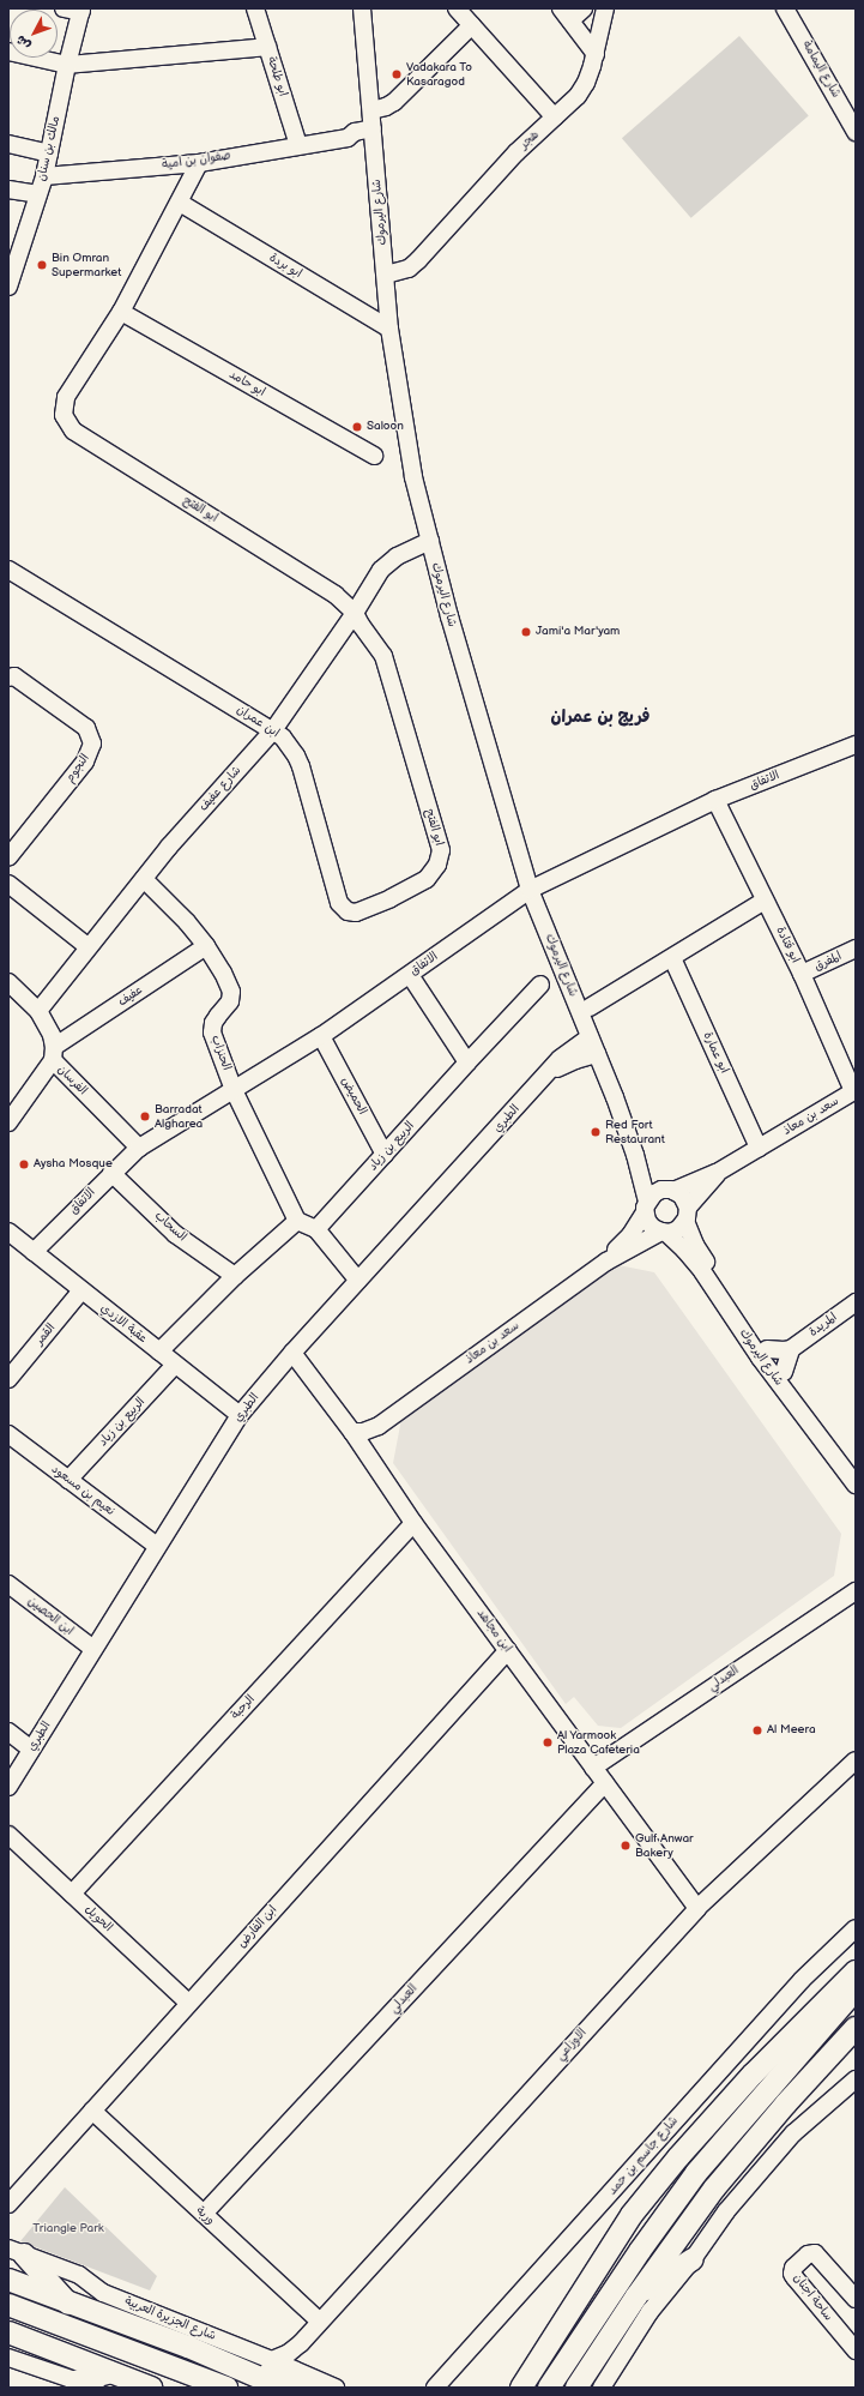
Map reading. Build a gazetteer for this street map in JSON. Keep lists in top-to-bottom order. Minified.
{"streets":{"main road":["شارع الجزيرة العربية"],"street":["شارع اليمامة","ابو طلحة","هجر","مالك بن سنان","صفوان بن امية","شارع اليرموك","ابو بردة","ابو حامد","ابو الفتح","ابن عمران","النجوم","الاتفاق","شارع عفيف","ابو قتادة","المفرق","عفيف","الحنزاب","ابو عمارة","الفرسان","الحميض","سعد بن معاذ","الطبري","الربيع بن زياد","السحاب","عقبة الازدي","المريدة","القمر","نعيم بن مسعود","ابن الحصين","ابن مجاهد","العبدلي","الرحبة","الحويل","ابن الفارض","الاوزاعي","شارع جاسم بن حمد","وربة","ساحة اجنان"]},"crossings":[["ابو طلحة","صفوان بن امية"],["هجر","شارع اليرموك"],["مالك بن سنان","صفوان بن امية"],["صفوان بن امية","شارع اليرموك"],["صفوان بن امية","ابو الفتح"],["شارع اليرموك","ابو بردة"],["شارع اليرموك","الاتفاق"],["شارع اليرموك","شارع عفيف"],["شارع اليرموك","سعد بن معاذ"],["شارع اليرموك","الطبري"],["ابو بردة","ابو الفتح"],["ابو حامد","ابو الفتح"],["ابو الفتح","ابن عمران"],["ابو الفتح","شارع عفيف"],["ابن عمران","شارع عفيف"],["الاتفاق","ابو قتادة"],["الاتفاق","الحنزاب"],["الاتفاق","الفرسان"],["الاتفاق","الحميض"],["الاتفاق","السحاب"],["الاتفاق","عقبة الازدي"],["شارع عفيف","الحنزاب"],["شارع عفيف","الفرسان"],["ابو قتادة","المفرق"],["ابو قتادة","سعد بن معاذ"],["عفيف","الحنزاب"],["عفيف","الفرسان"],["ابو عمارة","سعد بن معاذ"],["الحميض","الربيع بن زياد"],["سعد بن معاذ","ابن مجاهد"],["الطبري","عقبة الازدي"],["الطبري","نعيم بن مسعود"],["الطبري","ابن الحصين"],["الطبري","ابن مجاهد"],["الربيع بن زياد","عقبة الازدي"],["الربيع بن زياد","نعيم بن مسعود"],["عقبة الازدي","القمر"],["ابن مجاهد","العبدلي"],["ابن مجاهد","الرحبة"],["ابن مجاهد","ابن الفارض"],["ابن مجاهد","الاوزاعي"],["العبدلي","وربة"],["الرحبة","الحويل"],["الحويل","ابن الفارض"],["ابن الفارض","وربة"],["الاوزاعي","وربة"],["الاوزاعي","شارع الجزيرة العربية"]],"districts":["فريج بن عمران"],"parks":["Triangle Park"],"places":["Vadakara To Kasaragod","Bin Omran Supermarket","Saloon","Jami'a Mar'yam","Barradat Algharea","Red Fort Restaurant","Aysha Mosque","Al Meera","Al Yarmook Plaza Cafeteria","Gulf Anwar Bakery"],"north":"bottom left"}
